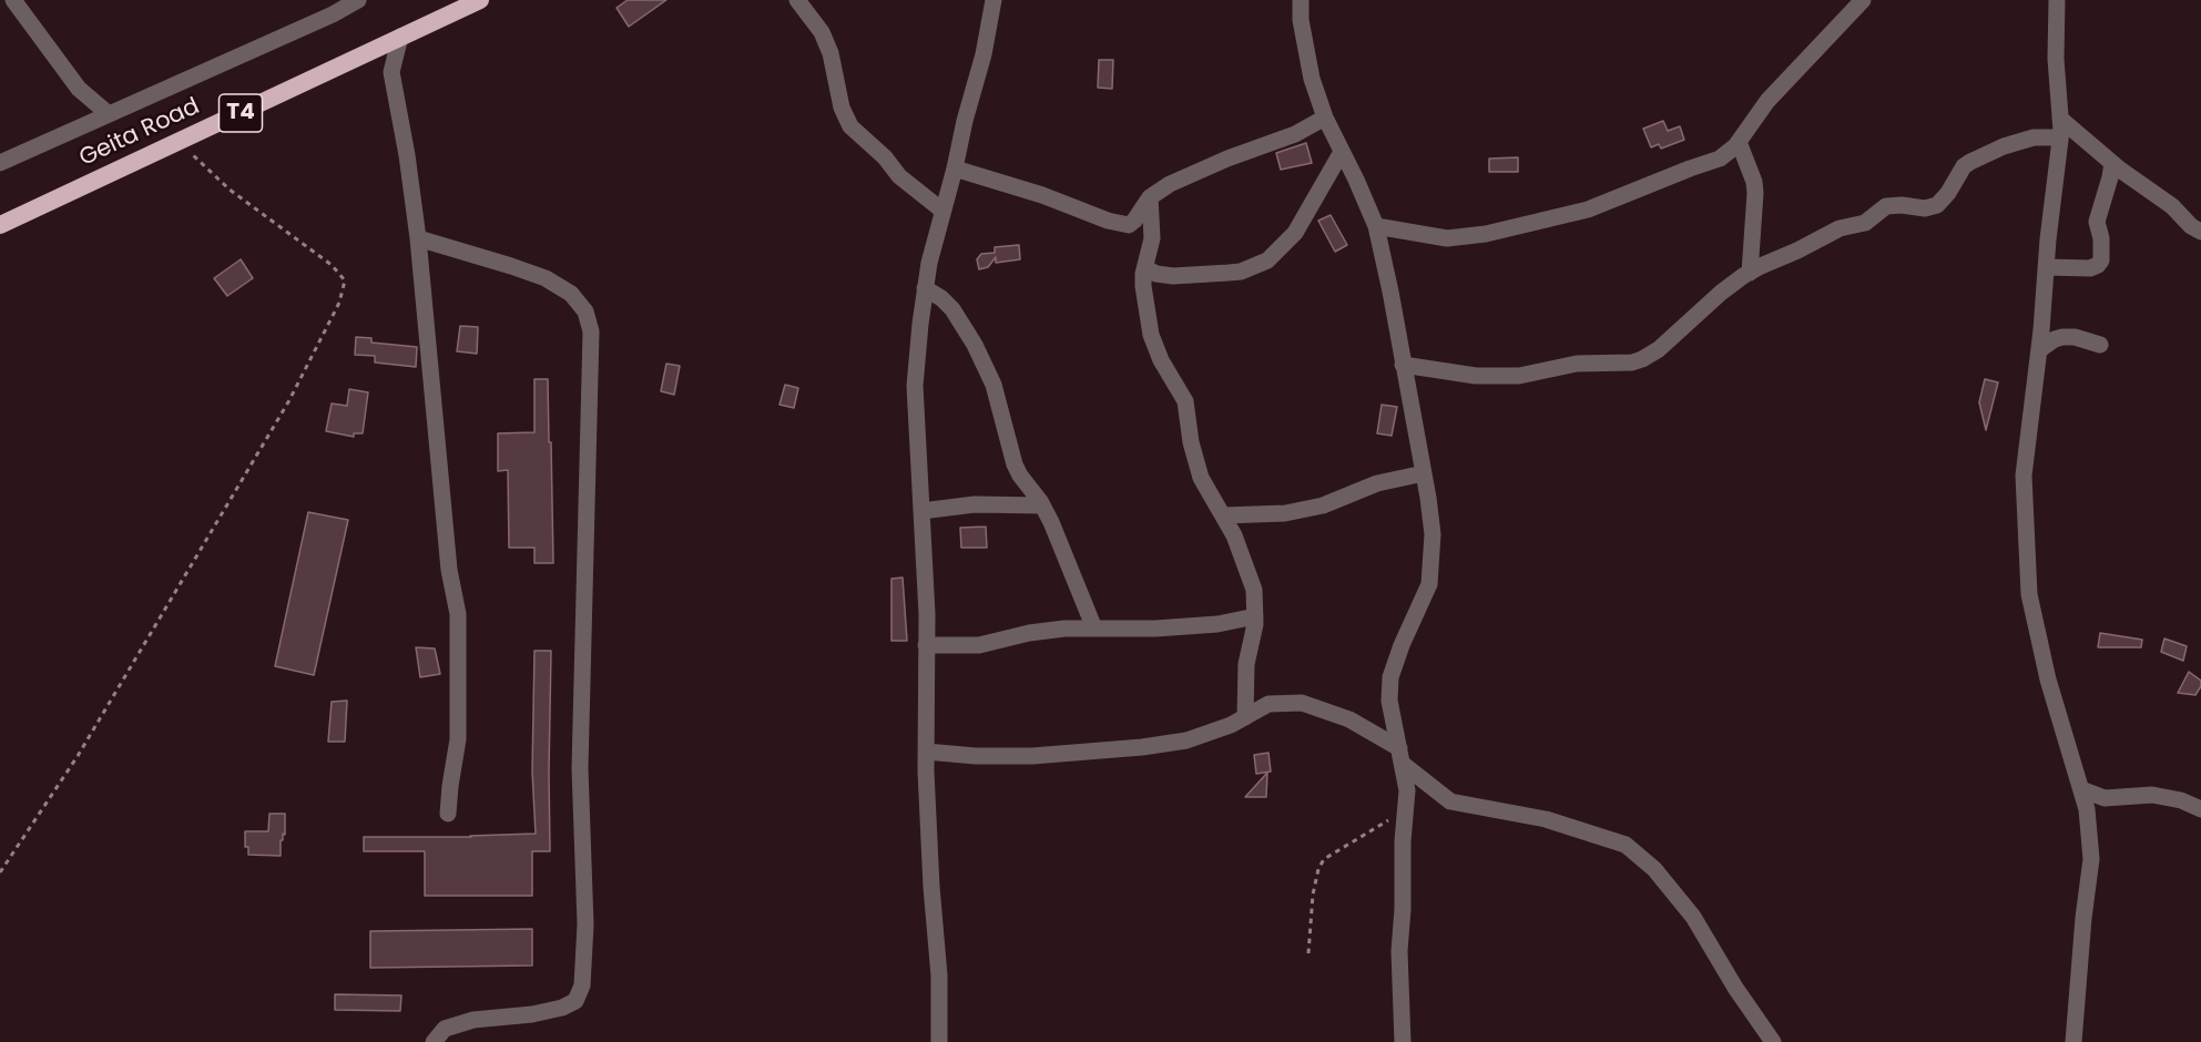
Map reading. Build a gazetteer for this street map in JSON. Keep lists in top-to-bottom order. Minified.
{"streets":{"highway":["T4","Geita Road"]}}
